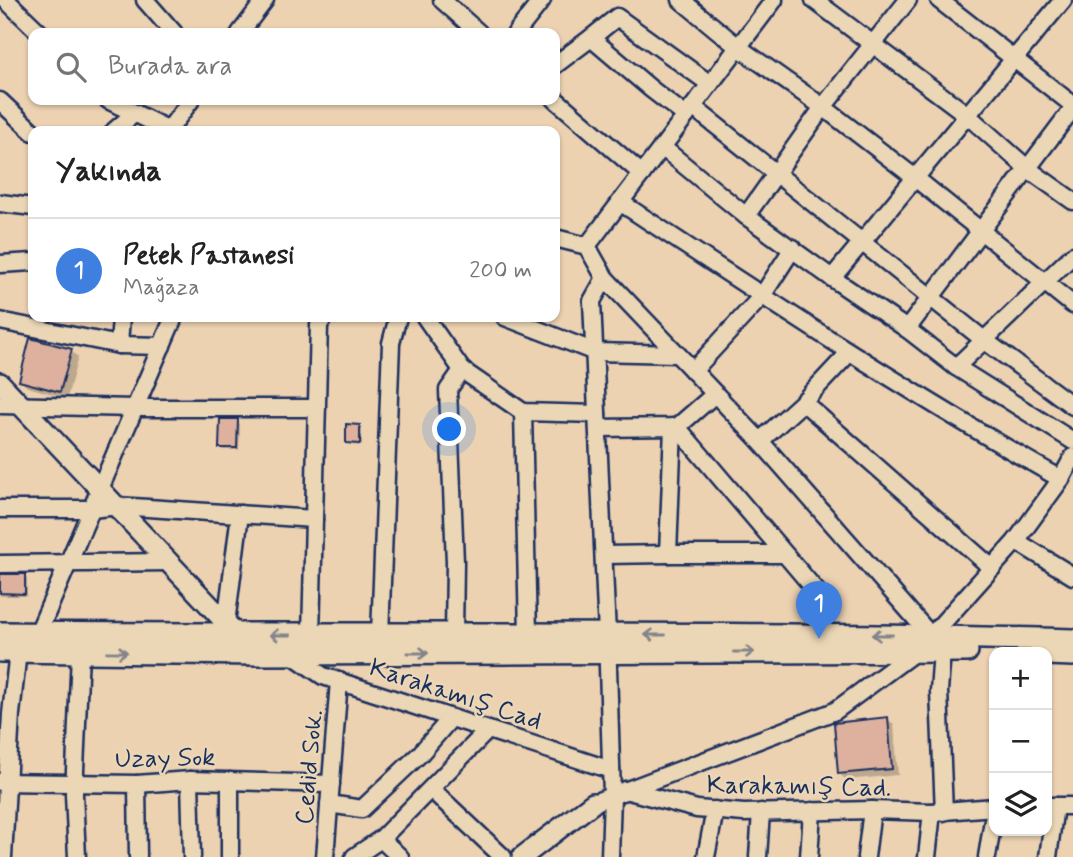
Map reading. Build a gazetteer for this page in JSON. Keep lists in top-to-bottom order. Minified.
{"streets":{"street":["Karakamış Cad","Uzay Sok","Cedid Sok.","Karakamış Cad."]},"crossings":[["Karakamış Cad","Cedid Sok."],["Uzay Sok","Cedid Sok."]],"page":{"search":"Burada ara","heading":"Yakında","list":[{"mark":"1","name":"Petek Pastanesi","note":"Mağaza","value":"200 m"}],"pins":"1","map_buttons":["+","−"]}}
